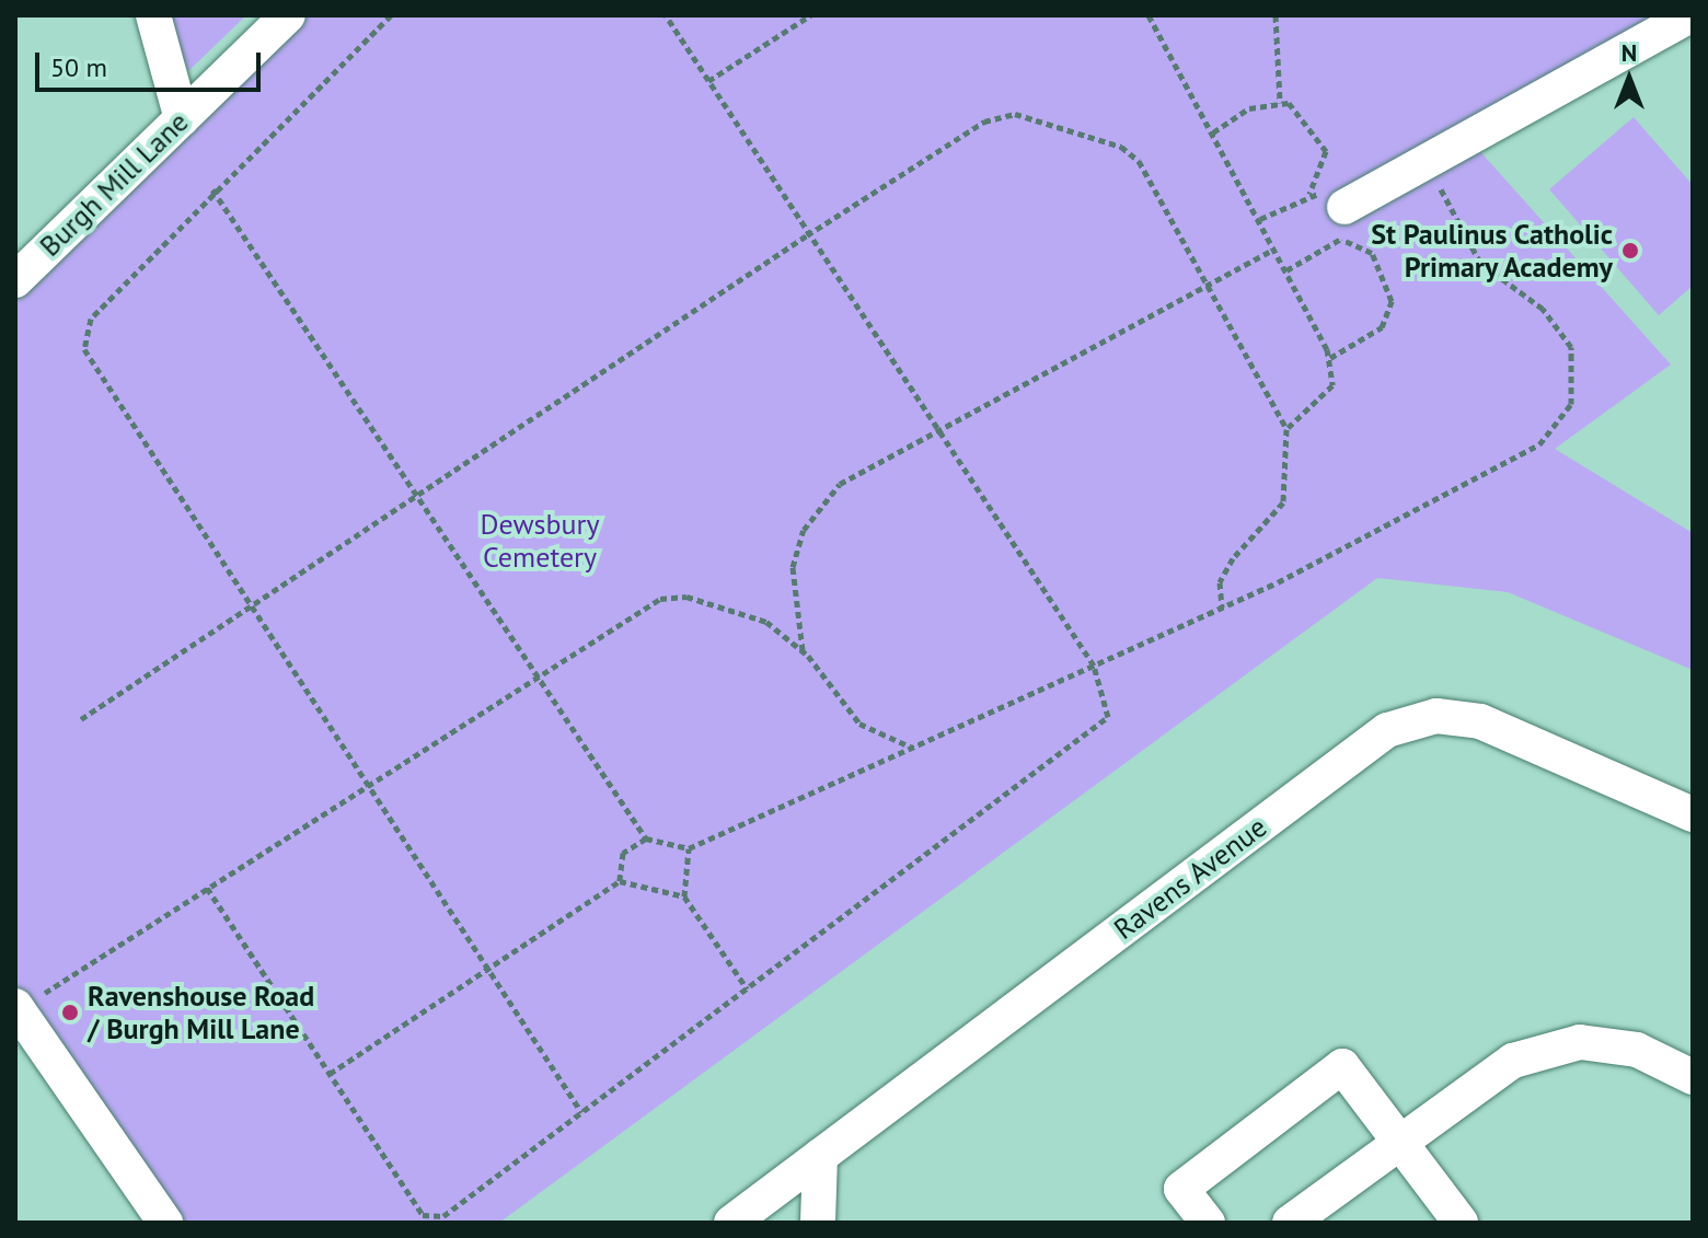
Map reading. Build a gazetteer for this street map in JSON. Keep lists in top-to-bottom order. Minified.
{"streets":{"street":["Burgh Mill Lane","Ravens Avenue"]},"parks":["Dewsbury Cemetery"],"places":["St Paulinus Catholic Primary Academy","Ravenshouse Road / Burgh Mill Lane"],"scale_bar":"50 m","north":"top"}
